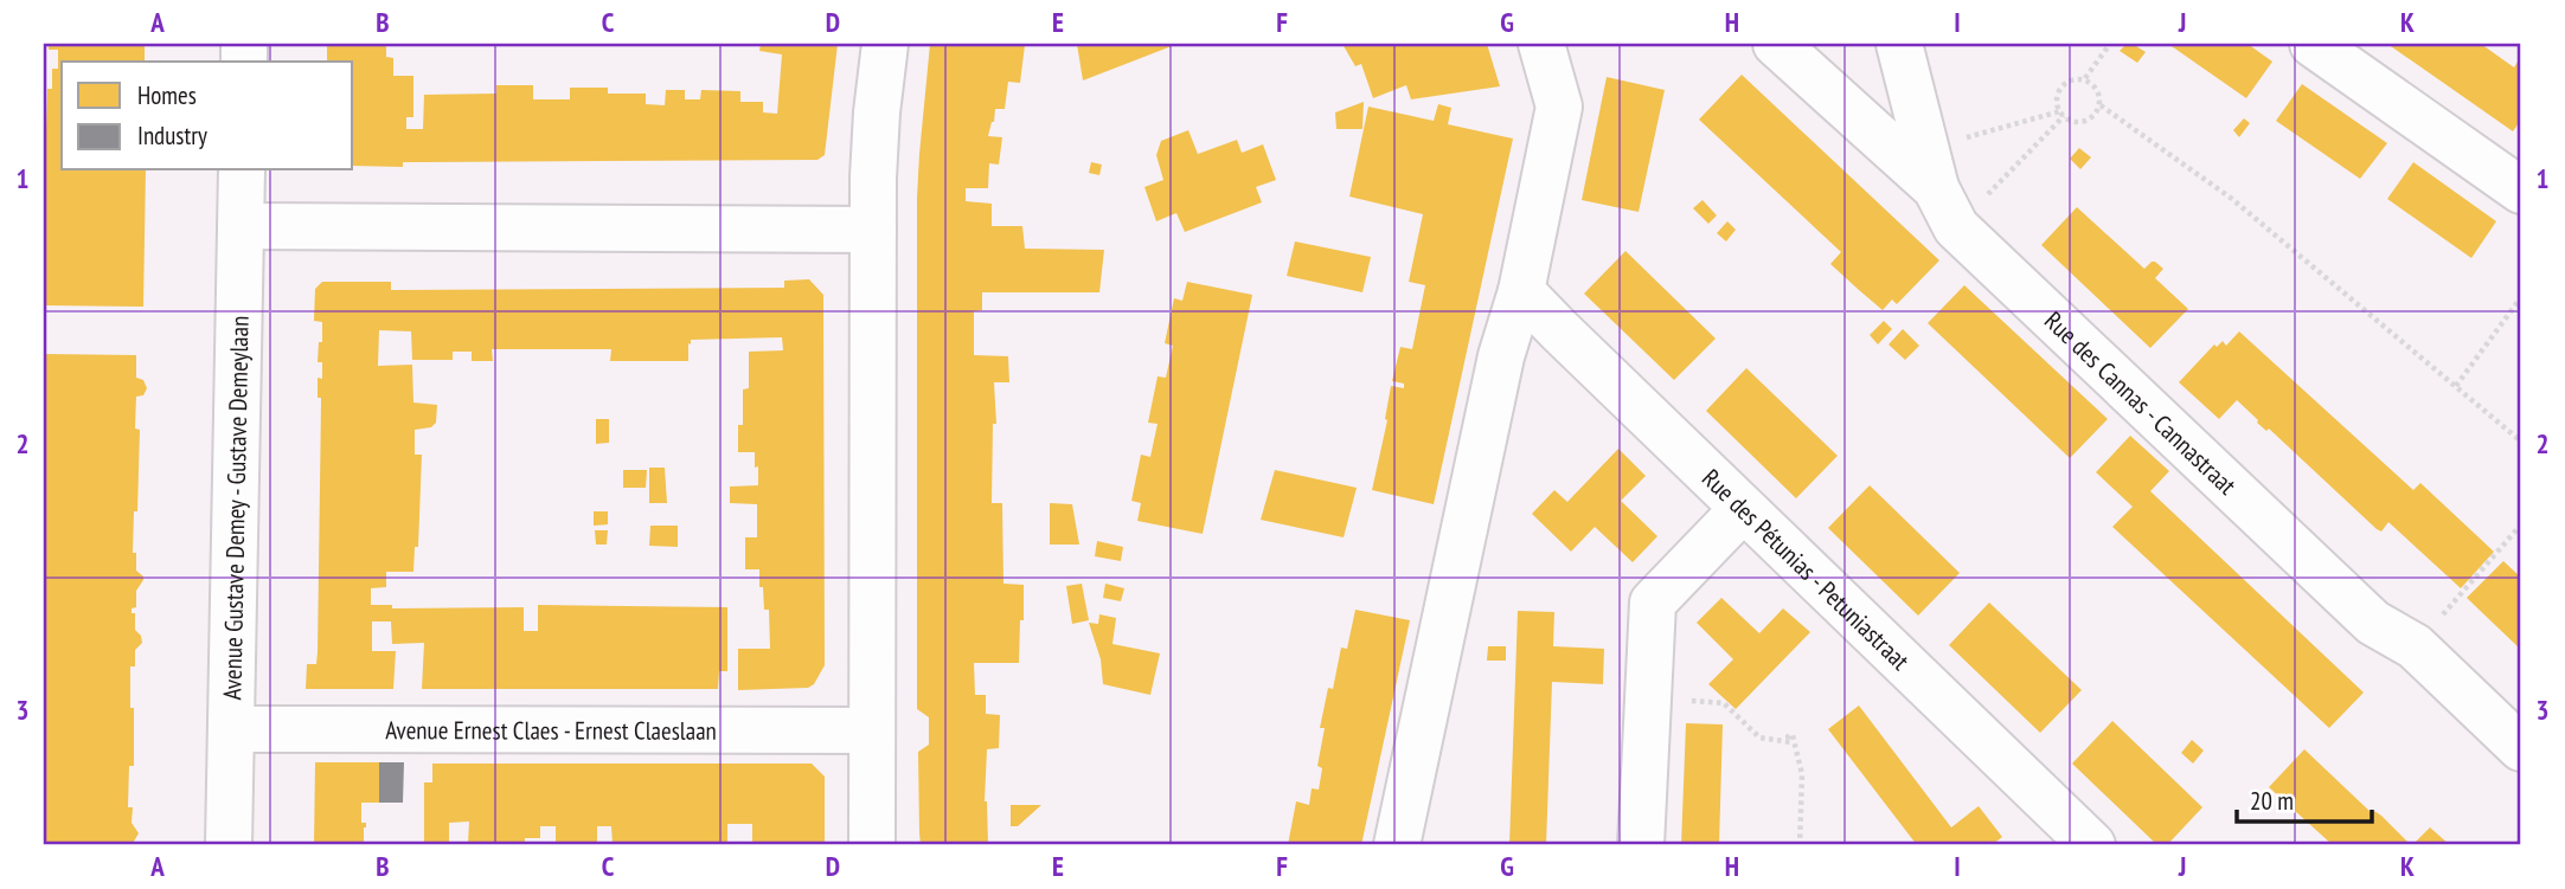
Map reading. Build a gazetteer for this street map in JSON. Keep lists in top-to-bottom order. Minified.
{"streets":{"street":["Rue des Cannas - Cannastraat","Avenue Gustave Demey - Gustave Demeylaan","Rue des Pétunias - Petuniastraat","Avenue Ernest Claes - Ernest Claeslaan"]},"crossings":[["Avenue Gustave Demey - Gustave Demeylaan","Avenue Ernest Claes - Ernest Claeslaan"]],"legend":["Homes","Industry"],"scale_bar":"20 m","grid":{"columns":["A","B","C","D","E","F","G","H","I","J","K"],"rows":["1","2","3"]}}
